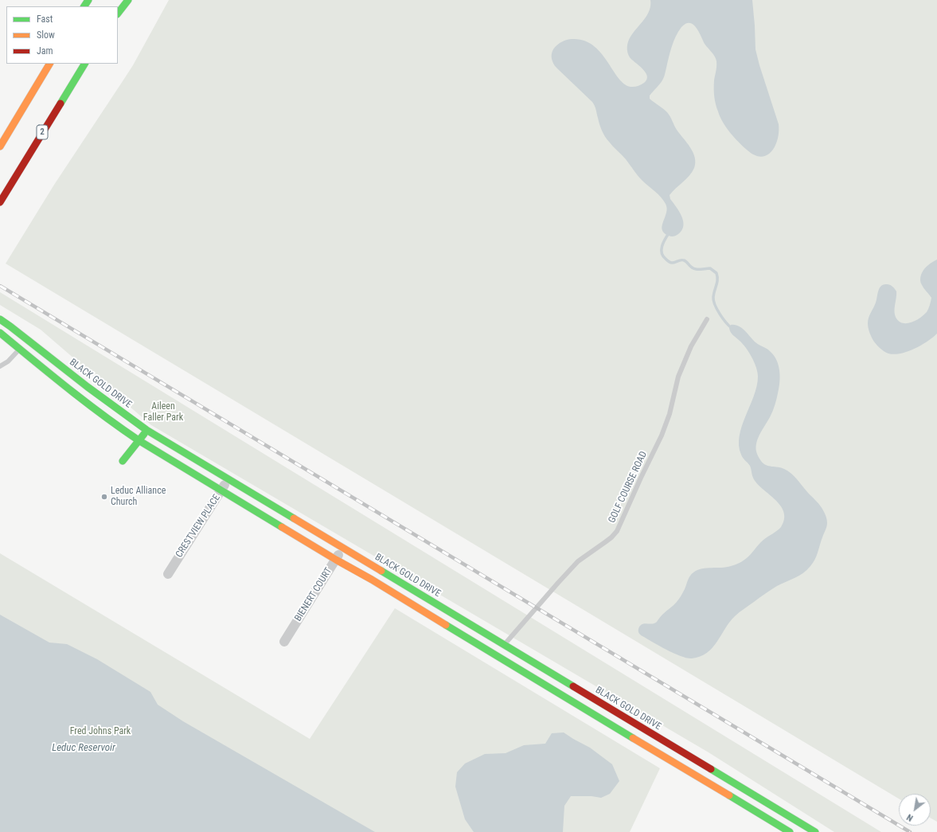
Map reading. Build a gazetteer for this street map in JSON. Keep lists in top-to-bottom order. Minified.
{"streets":{"main road":["2","BLACK GOLD DRIVE"],"street":["CRESTVIEW PLACE","BIENERT COURT"],"lane":["GOLF COURSE ROAD"]},"crossings":[["BLACK GOLD DRIVE","GOLF COURSE ROAD"],["BLACK GOLD DRIVE","CRESTVIEW PLACE"],["BLACK GOLD DRIVE","BIENERT COURT"]],"water":["Leduc Reservoir"],"parks":["Aileen Faller Park","Fred Johns Park"],"places":["Leduc Alliance Church"],"legend":["Fast","Slow","Jam"],"north":"bottom left"}
